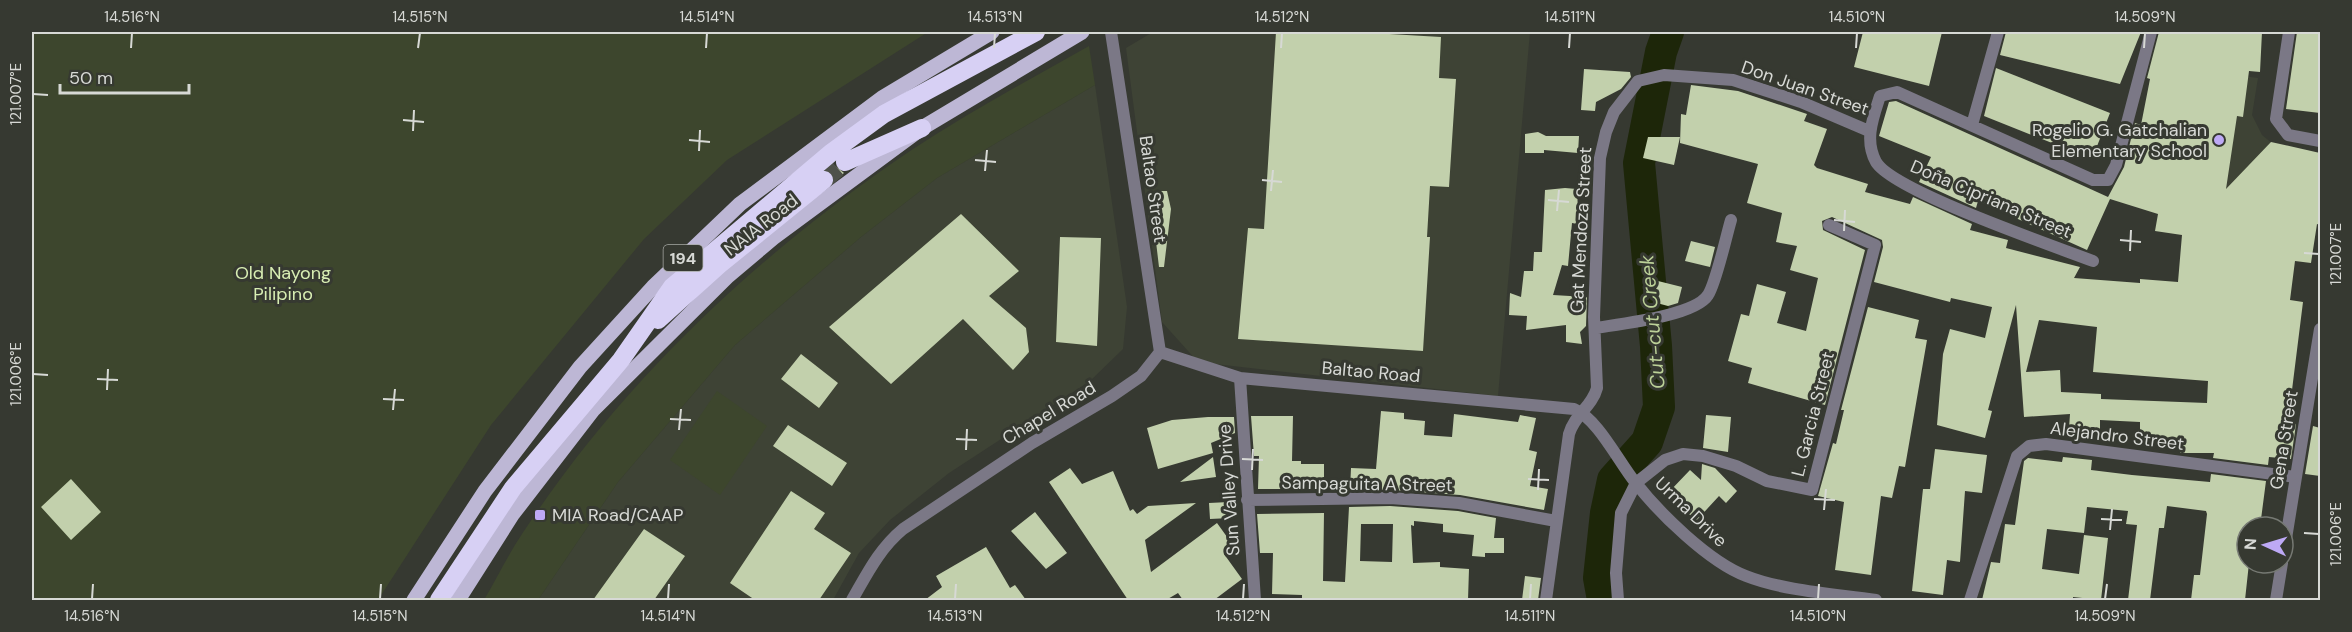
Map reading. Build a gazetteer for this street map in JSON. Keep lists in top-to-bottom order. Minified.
{"streets":{"main road":["NAIA Road","194"],"street":["Don Juan Street","Baltao Street","Doña Cipriana Street","Gat Mendoza Street","Baltao Road","Chapel Road","L. Garcia Street","Alejandro Street","Gena Street","Sampaguita A Street","Sun Valley Drive","Urma Drive"]},"crossings":[["Don Juan Street","Doña Cipriana Street"],["Don Juan Street","Gat Mendoza Street"],["Baltao Street","Baltao Road"],["Baltao Street","Chapel Road"],["Gat Mendoza Street","Baltao Road"],["Gat Mendoza Street","Sampaguita A Street"],["Gat Mendoza Street","Urma Drive"],["Baltao Road","Chapel Road"],["Baltao Road","Sun Valley Drive"],["Baltao Road","Urma Drive"],["L. Garcia Street","Urma Drive"],["Alejandro Street","Gena Street"],["Sampaguita A Street","Sun Valley Drive"]],"water":["Cut-cut Creek"],"parks":["Old Nayong Pilipino"],"places":{"other":["Rogelio G. Gatchalian Elementary School"],"transit":["MIA Road/CAAP"]},"scale_bar":"50 m","north":"left","coordinates":["14.516°N","14.515°N","14.514°N","14.513°N","14.512°N","14.511°N","14.510°N","14.509°N","121.007°E","121.006°E"]}
